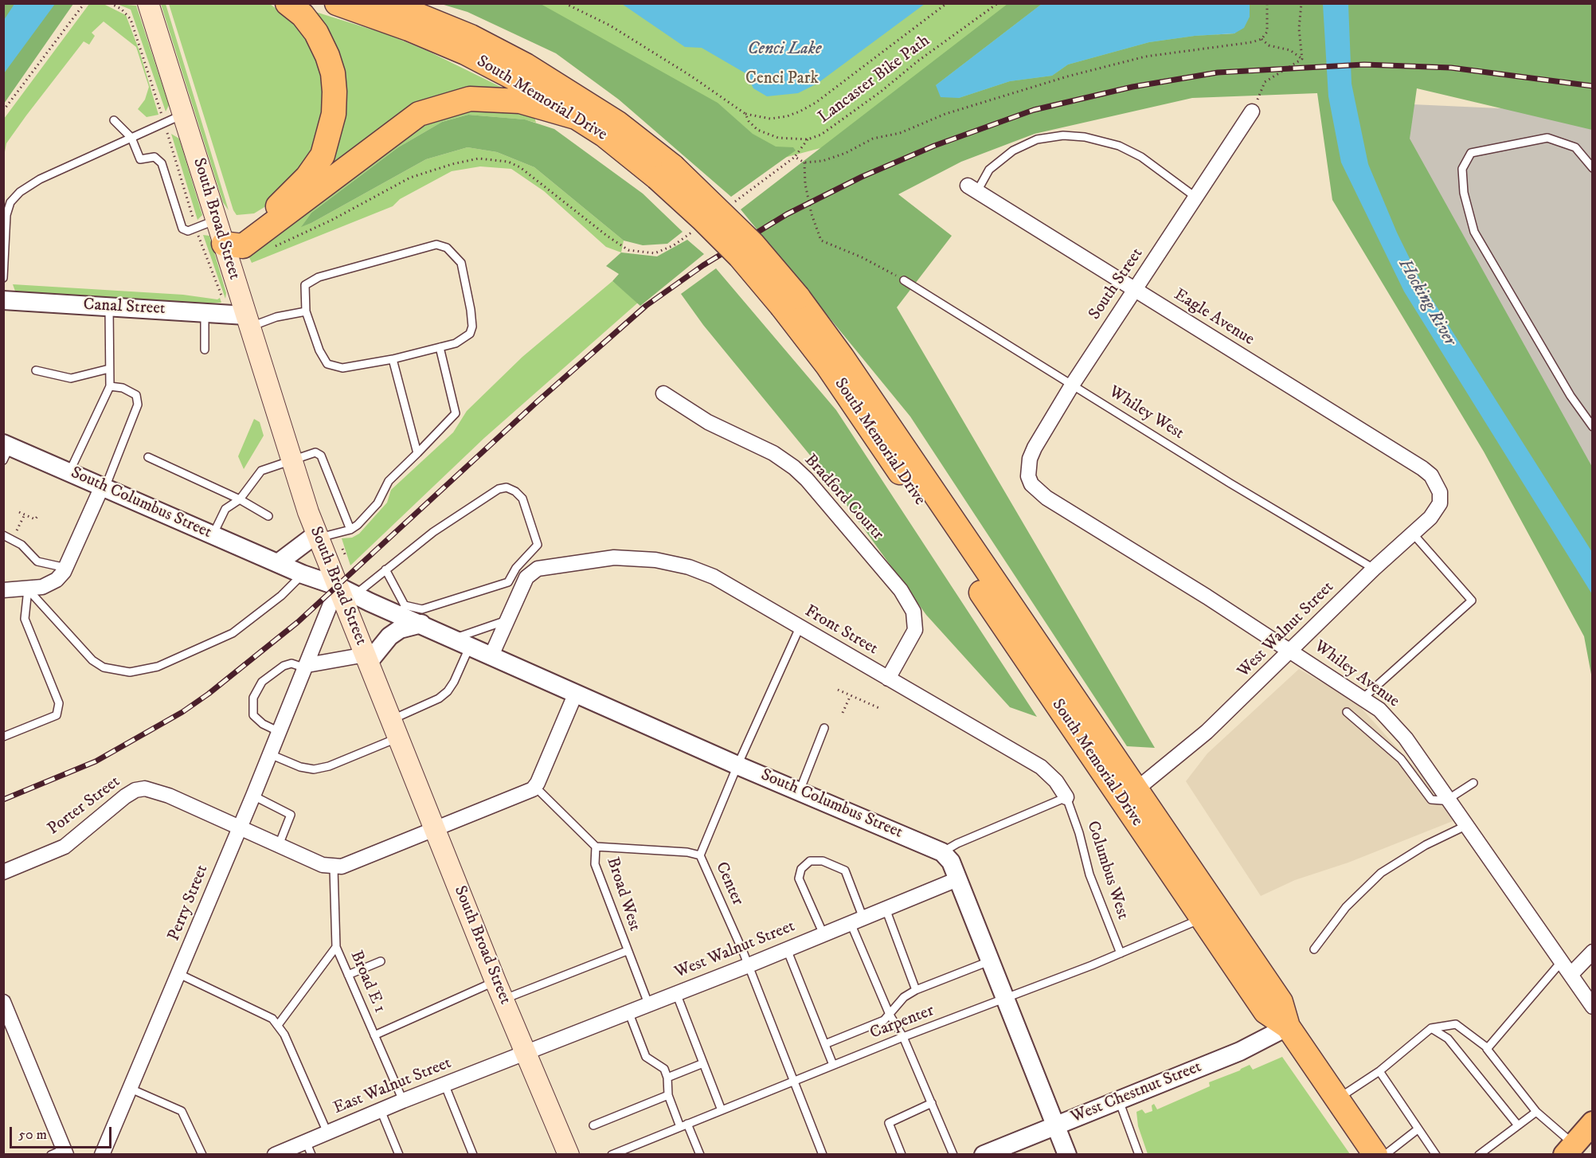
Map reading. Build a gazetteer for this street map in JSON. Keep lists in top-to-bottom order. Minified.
{"streets":{"highway":["South Memorial Drive"],"main road":["South Broad Street"],"street":["South Street","Canal Street","Eagle Avenue","Bradford Courtr","South Columbus Street","West Walnut Street","Front Street","Whiley Avenue","Porter Street","Perry Street","East Walnut Street","West Chestnut Street"],"lane":["Whiley West","Columbus West","Center","Broad West","Broad E 1","Carpenter"],"path":["Lancaster Bike Path"]},"crossings":[["South Memorial Drive","West Walnut Street"],["South Memorial Drive","Carpenter"],["South Memorial Drive","West Chestnut Street"],["South Broad Street","Canal Street"],["South Broad Street","South Columbus Street"],["South Broad Street","West Walnut Street"],["South Broad Street","Perry Street"],["South Broad Street","East Walnut Street"],["South Street","Eagle Avenue"],["South Street","Whiley West"],["South Street","Whiley Avenue"],["Eagle Avenue","West Walnut Street"],["Whiley West","West Walnut Street"],["Bradford Courtr","Front Street"],["South Columbus Street","Front Street"],["South Columbus Street","Center"],["South Columbus Street","Perry Street"],["West Walnut Street","Whiley Avenue"],["West Walnut Street","Center"],["West Walnut Street","Broad West"],["West Walnut Street","East Walnut Street"],["Front Street","Columbus West"],["Front Street","Center"],["Porter Street","Perry Street"],["Porter Street","Broad E 1"],["Columbus West","Carpenter"],["Center","Carpenter"],["Broad E 1","East Walnut Street"]],"water":["Cenci Lake","Hocking River"],"parks":["Cenci Park"],"scale_bar":"50 m"}
